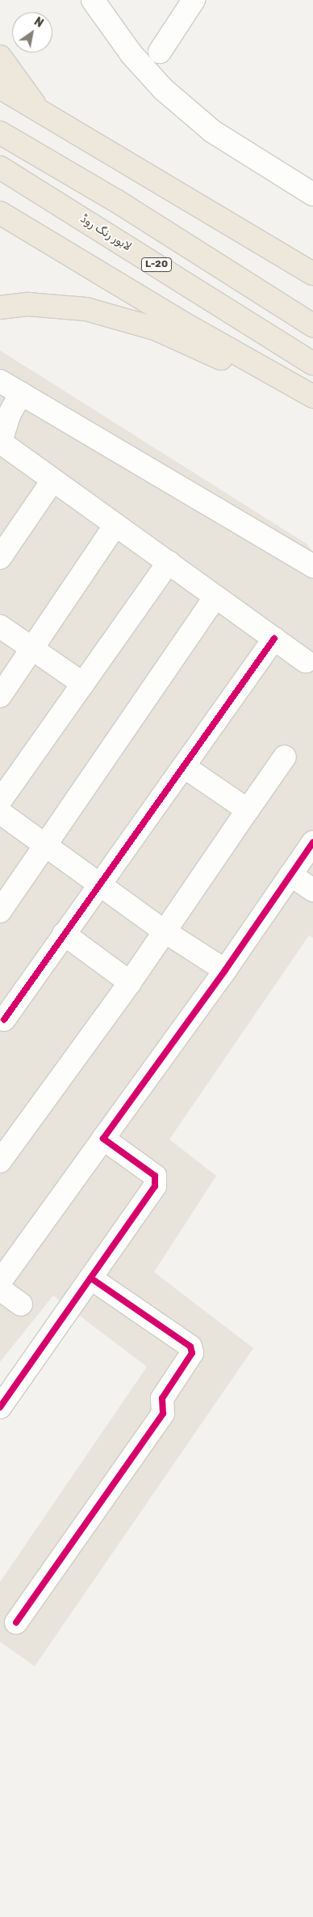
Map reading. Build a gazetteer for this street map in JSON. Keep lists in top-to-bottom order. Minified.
{"streets":{"highway":["لاہور رنگ روڈ","L-20"]},"north":"top right"}
